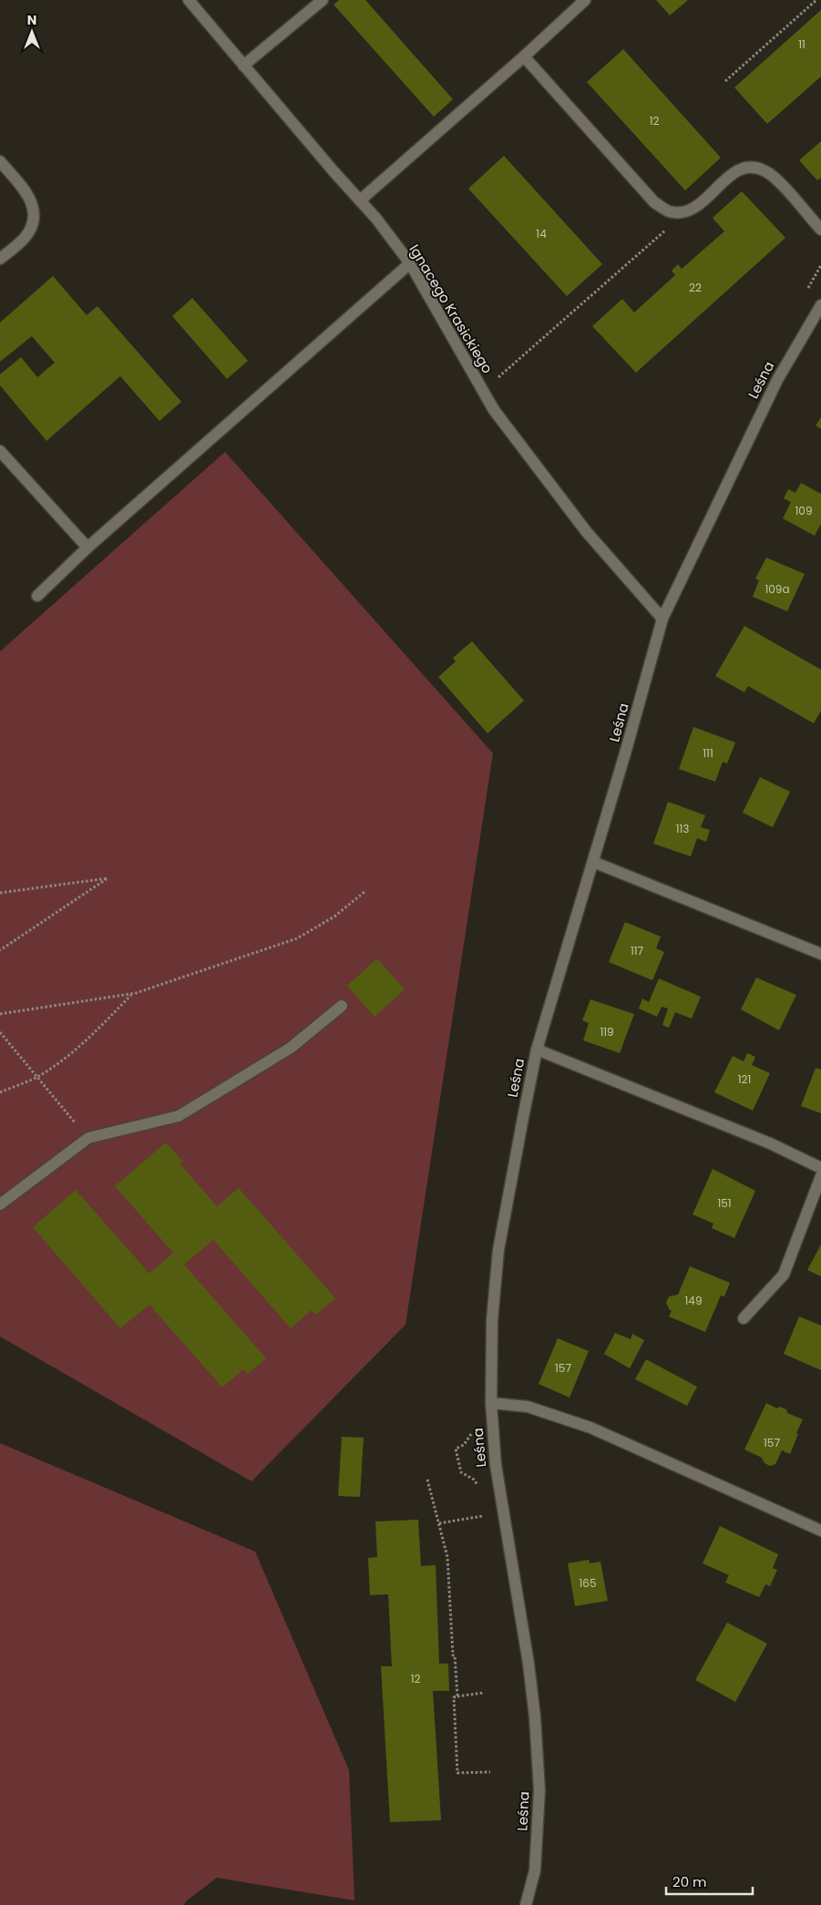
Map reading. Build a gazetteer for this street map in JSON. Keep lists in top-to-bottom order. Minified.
{"streets":{"street":["Ignacego Krasickiego","Leśna"]},"crossings":[["Ignacego Krasickiego","Leśna"]],"house_numbers":["11","12","14","22","109","109a","111","113","117","119","121","151","149","157","157","165","12"],"scale_bar":"20 m","north":"top"}
